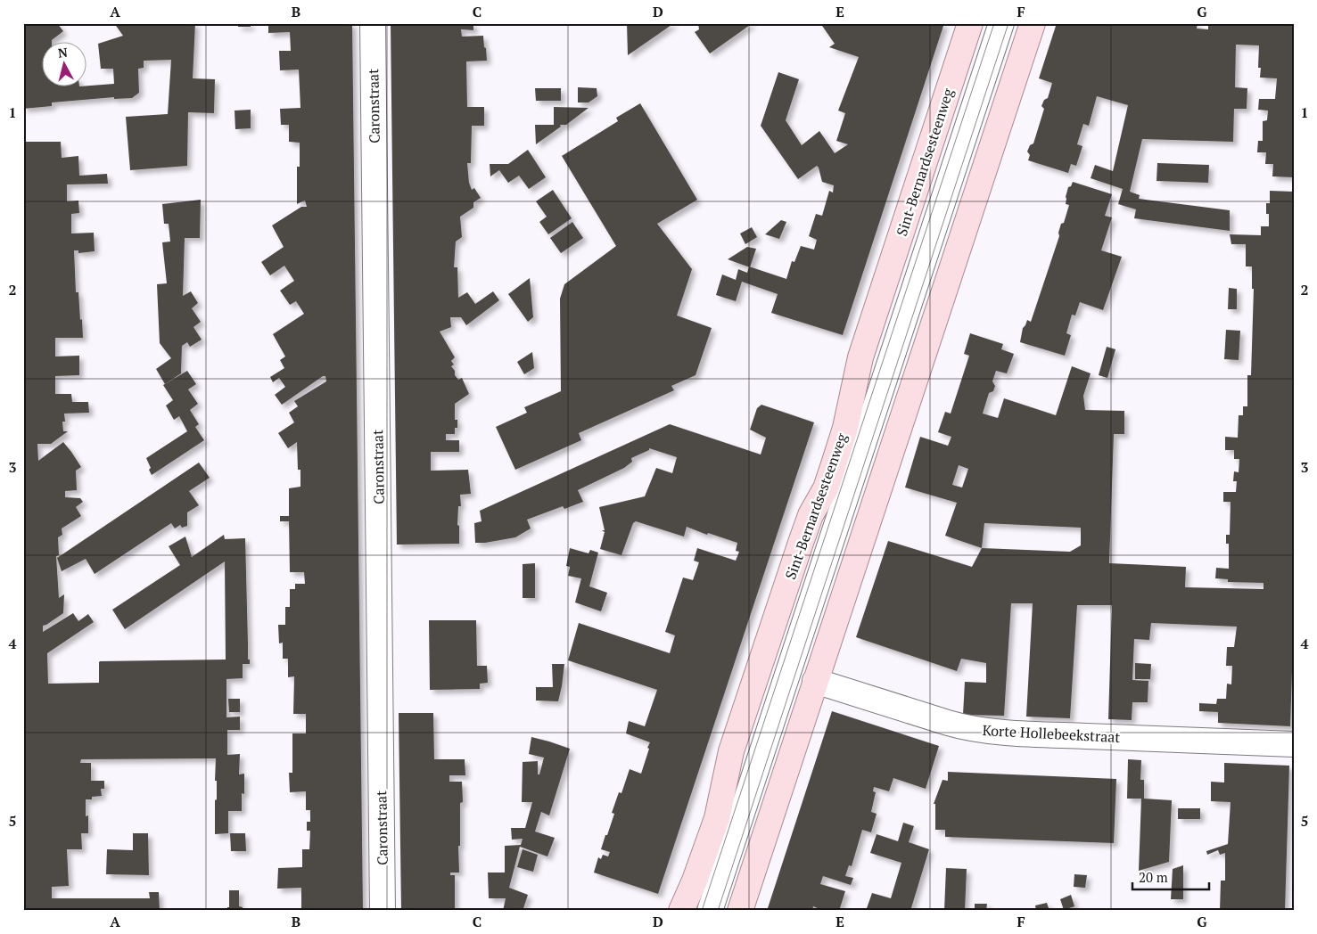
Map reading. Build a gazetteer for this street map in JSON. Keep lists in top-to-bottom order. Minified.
{"streets":{"main road":["Sint-Bernardsesteenweg"],"street":["Caronstraat","Korte Hollebeekstraat"]},"scale_bar":"20 m","north":"top","grid":{"columns":["A","B","C","D","E","F","G"],"rows":["1","2","3","4","5"]}}
